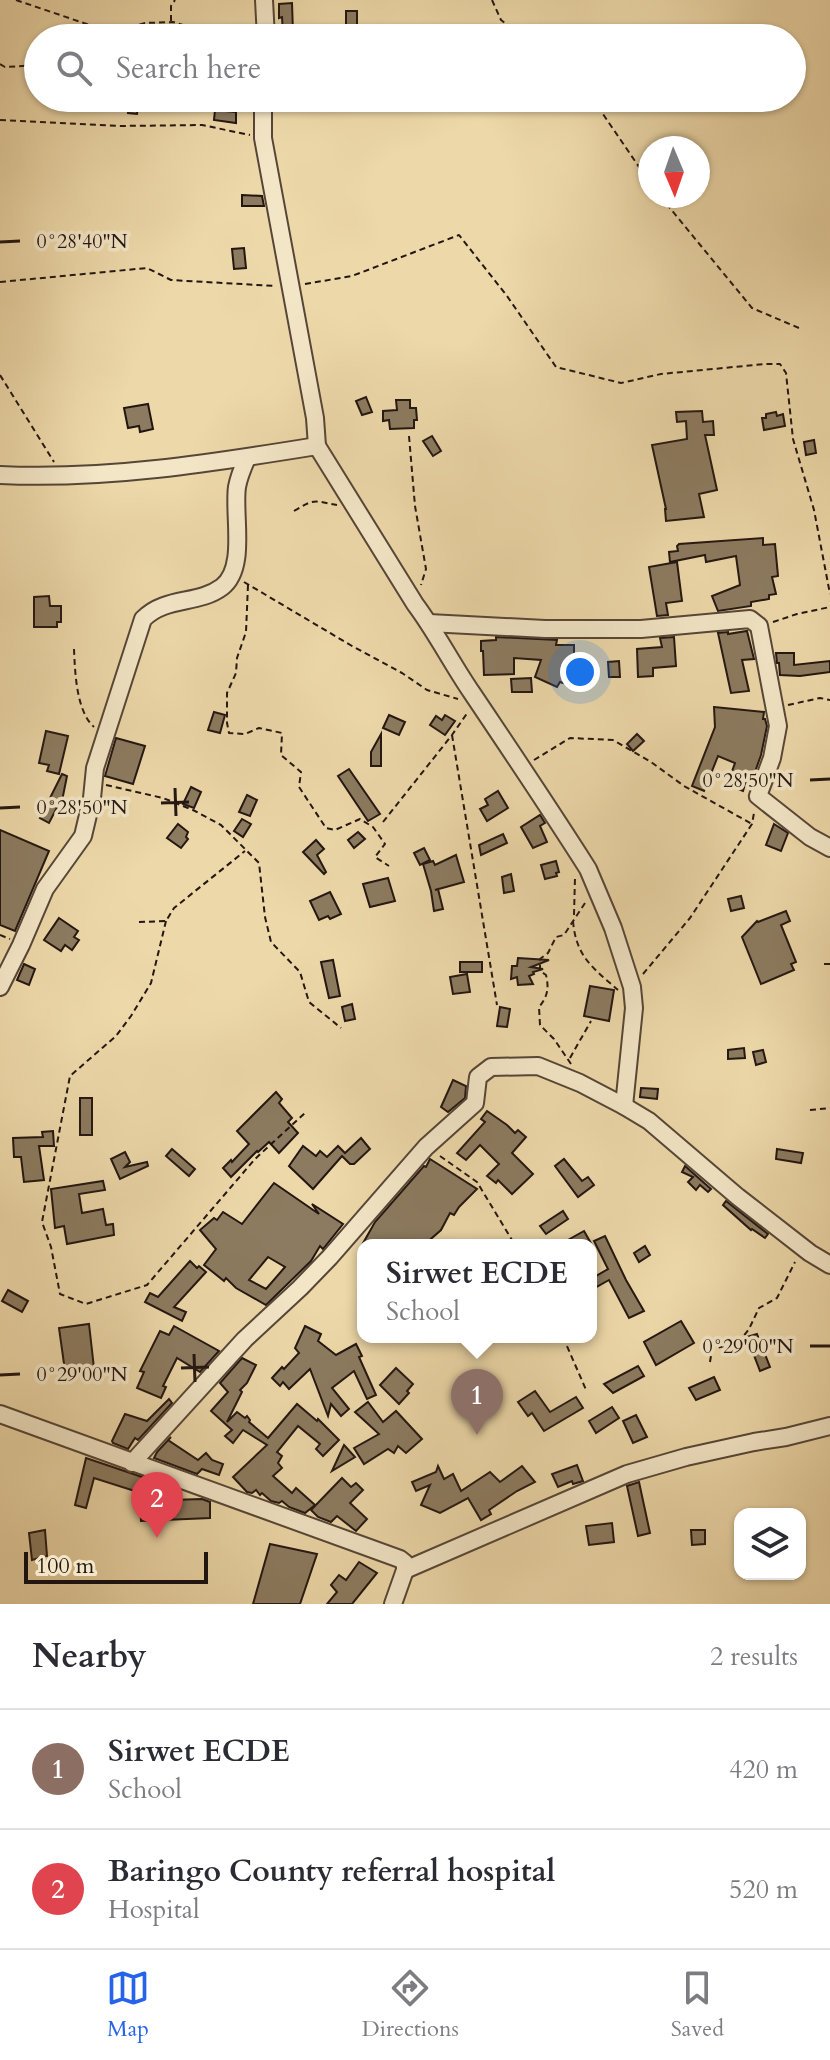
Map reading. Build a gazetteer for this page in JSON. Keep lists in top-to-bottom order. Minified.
{"scale_bar":"100 m","north":"bottom","page":{"search":"Search here","popup":["Sirwet ECDE","School"],"pins":["1","2"],"scale":"100 m","heading":["Nearby","2 results"],"list":[{"mark":"1","name":"Sirwet ECDE","note":"School","value":"420 m"},{"mark":"2","name":"Baringo County referral hospital","note":"Hospital","value":"520 m"}],"nav":["Map","Directions","Saved"]},"coordinates":["0°28'40\"N","0°28'50\"N","0°29'00\"N"]}
